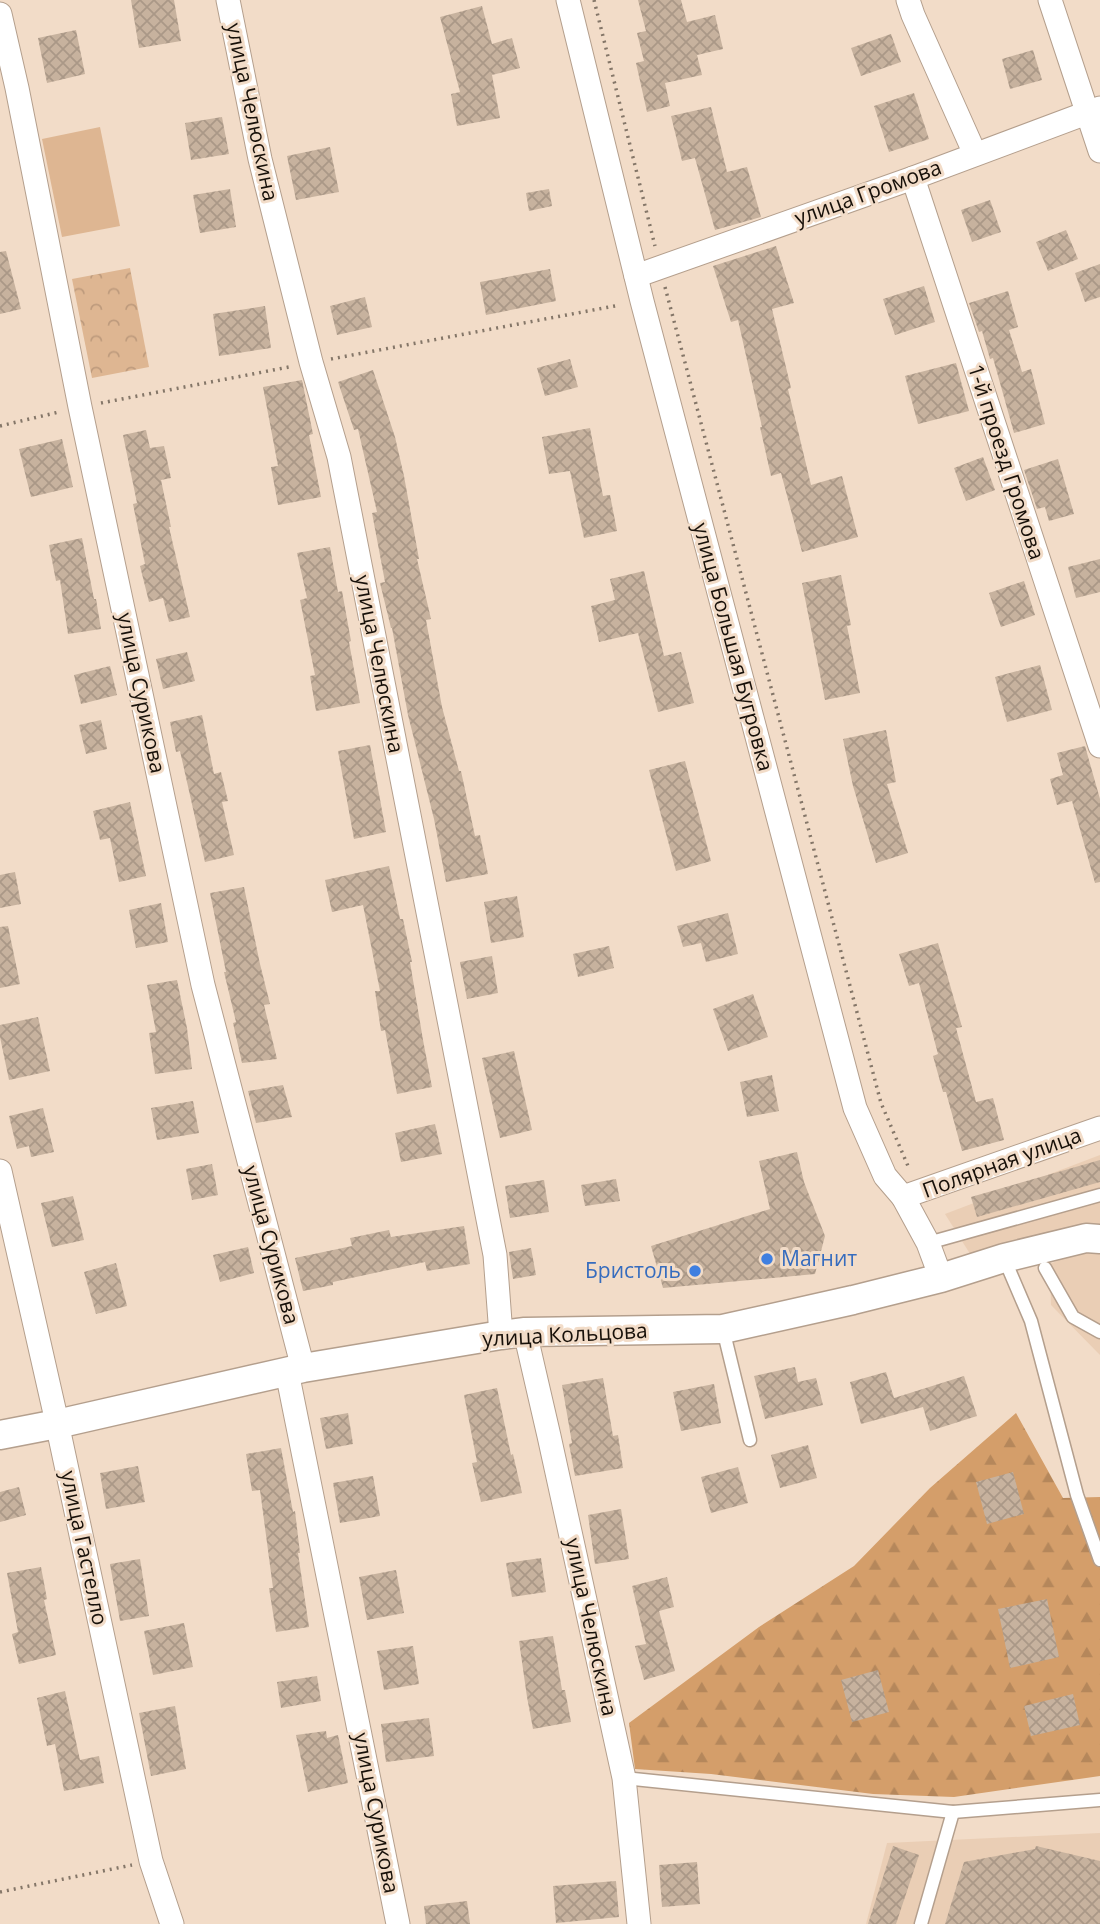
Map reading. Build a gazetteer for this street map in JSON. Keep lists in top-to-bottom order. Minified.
{"streets":{"street":["улица Челюскина","улица Громова","1-й проезд Громова","улица Большая Бугровка","улица Сурикова","Полярная улица","улица Кольцова","улица Гастелло"]},"crossings":[["улица Челюскина","улица Кольцова"],["улица Громова","1-й проезд Громова"],["улица Громова","улица Большая Бугровка"],["улица Большая Бугровка","Полярная улица"],["улица Большая Бугровка","улица Кольцова"],["улица Сурикова","улица Кольцова"],["улица Кольцова","улица Гастелло"]],"places":["Магнит","Бристоль"]}
